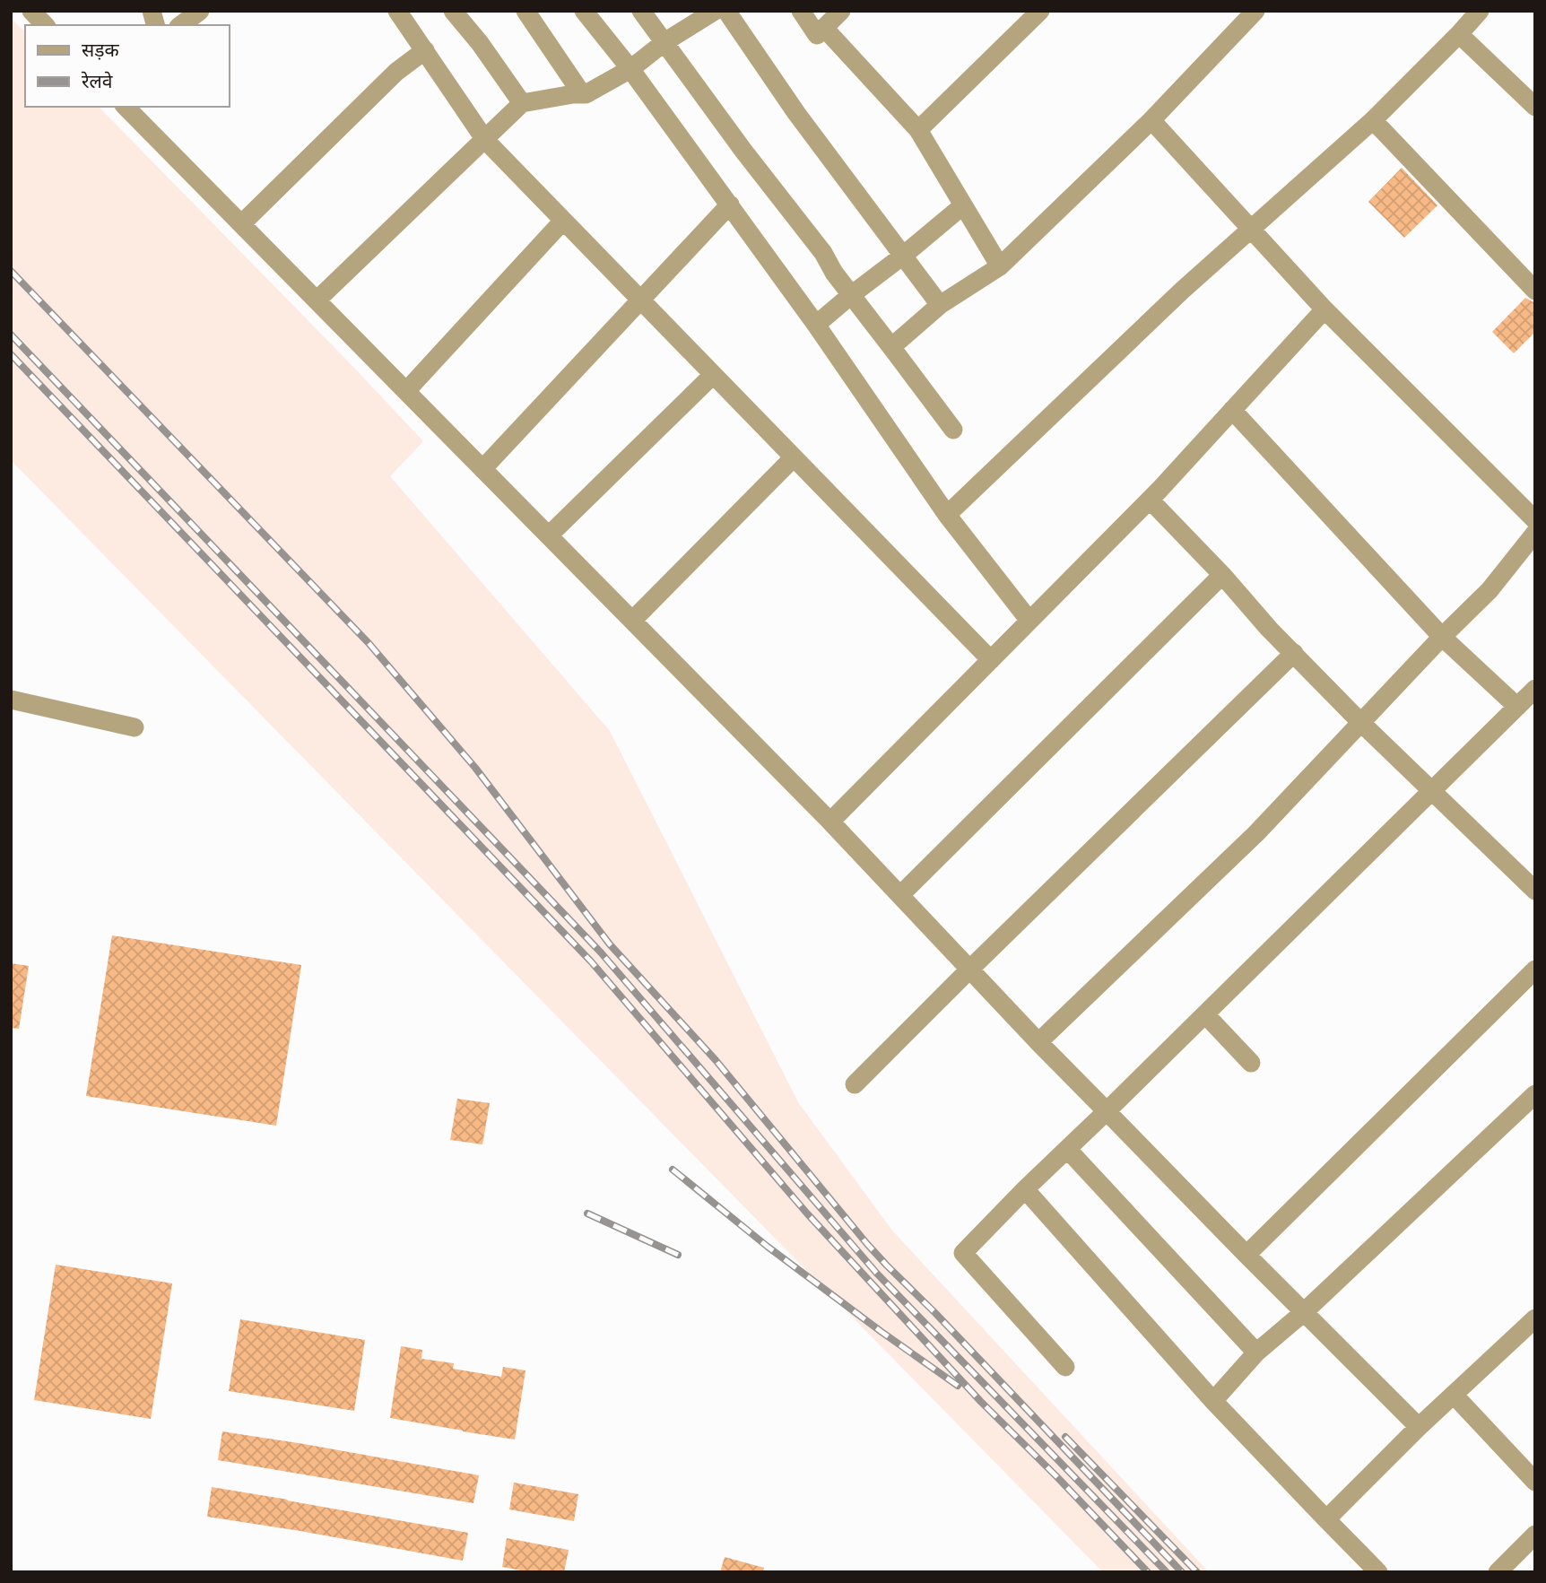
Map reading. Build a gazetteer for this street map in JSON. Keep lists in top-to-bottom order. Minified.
{"legend":["सड़क","रेलवे"]}
